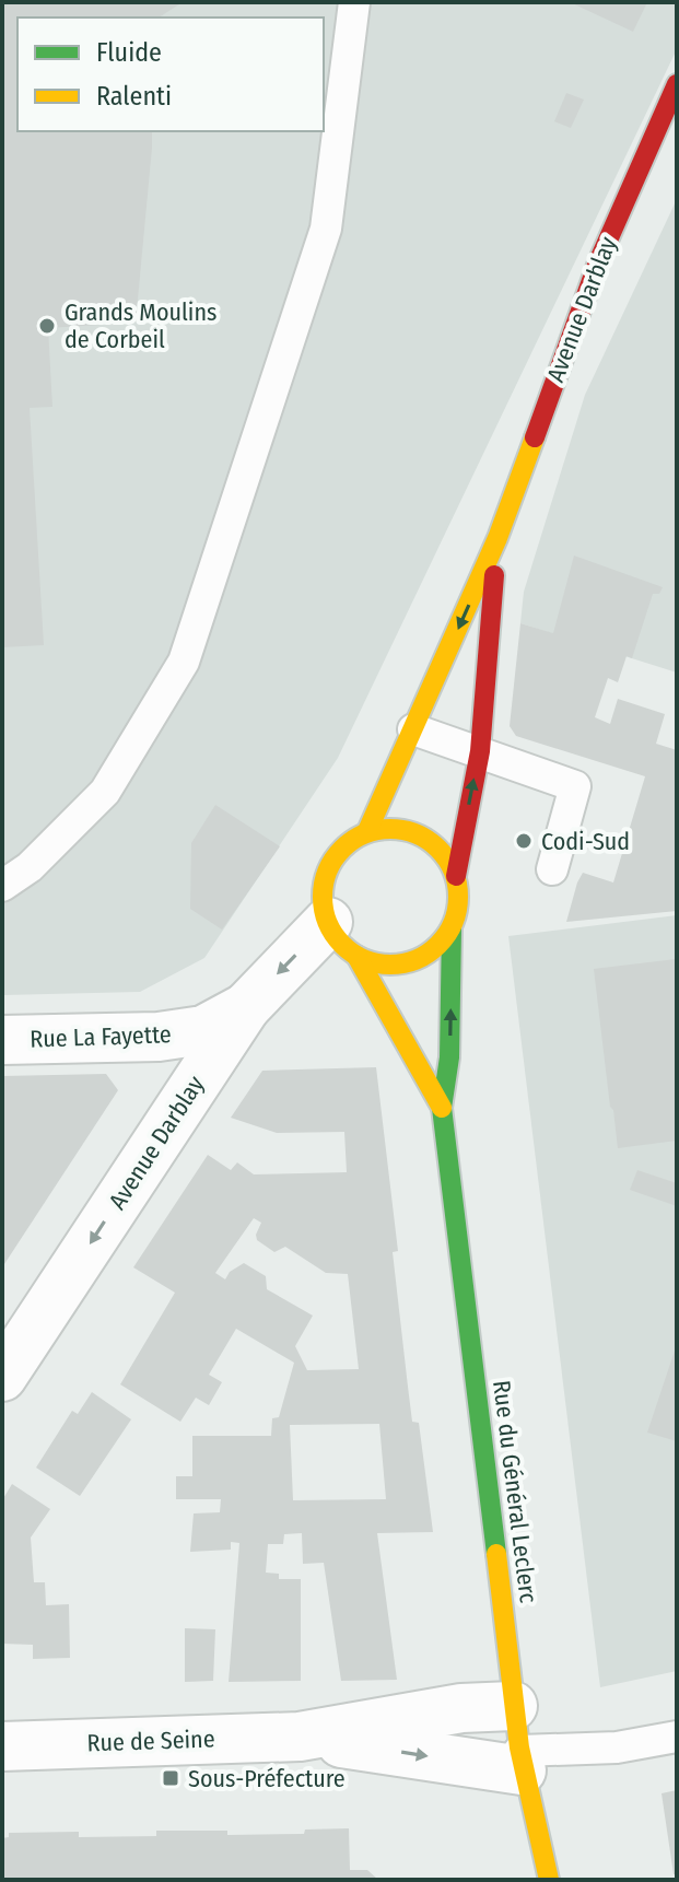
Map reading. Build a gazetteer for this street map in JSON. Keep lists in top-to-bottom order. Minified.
{"streets":{"main road":["Avenue Darblay","Rue du Général Leclerc"],"street":["Rue La Fayette","Rue de Seine"]},"crossings":[["Avenue Darblay","Rue La Fayette"],["Avenue Darblay","Rue du Général Leclerc"],["Rue du Général Leclerc","Rue de Seine"]],"places":{"other":["Grands Moulins de Corbeil","Codi-Sud"],"transit":["Sous-Préfecture"]},"legend":["Fluide","Ralenti"]}
